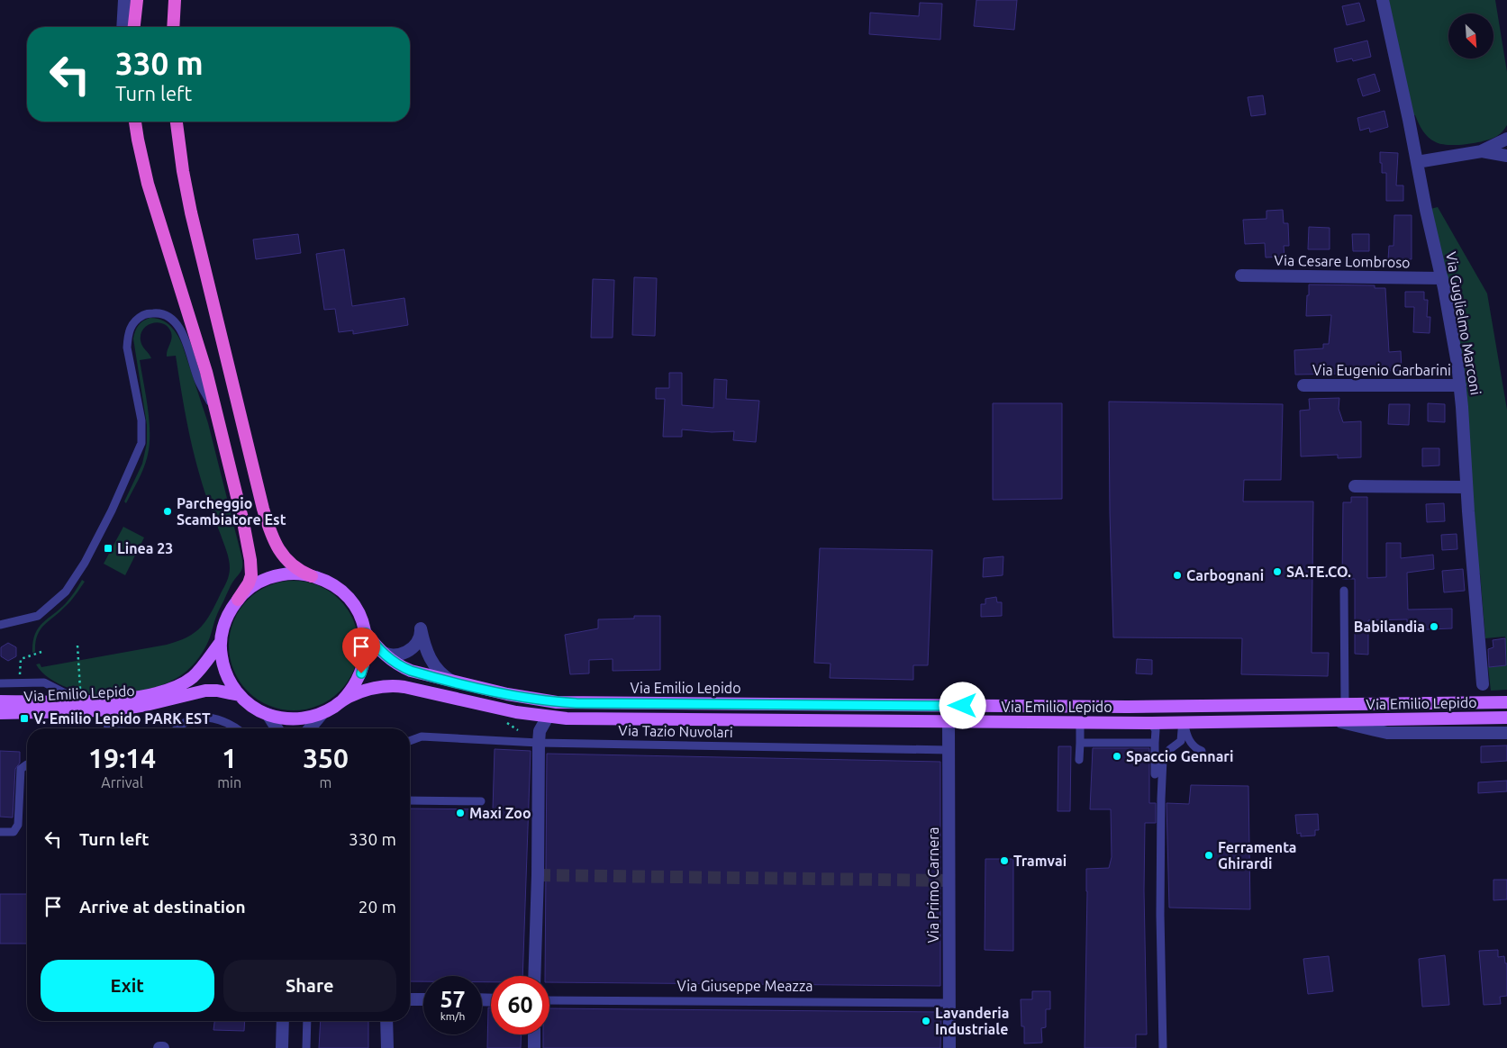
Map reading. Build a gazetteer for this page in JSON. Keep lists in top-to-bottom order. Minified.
{"streets":{"main road":["Via Emilio Lepido"],"street":["Via Cesare Lombroso","Via Guglielmo Marconi","Via Eugenio Garbarini","Via Primo Carnera"],"lane":["Via Tazio Nuvolari","Via Giuseppe Meazza"]},"crossings":[["Via Cesare Lombroso","Via Guglielmo Marconi"],["Via Guglielmo Marconi","Via Eugenio Garbarini"],["Via Emilio Lepido","Via Primo Carnera"],["Via Tazio Nuvolari","Via Primo Carnera"],["Via Primo Carnera","Via Giuseppe Meazza"]],"places":{"other":["Parcheggio Scambiatore Est","SA.TE.CO.","Carbognani","Babilandia","Spaccio Gennari","Maxi Zoo","Ferramenta Ghirardi","Tramvai","Lavanderia Industriale"],"transit":["Linea 23","V. Emilio Lepido PARK EST"]},"north":"bottom right","page":{"turn":["330 m","Turn left"],"eta":["19:14","Arrival","1","min","350","m"],"list":[{"name":"Turn left","value":"330 m"},{"name":"Arrive at destination","value":"20 m"}],"buttons":["Exit","Share"],"speed":"57 km/h","limit":"60"}}
